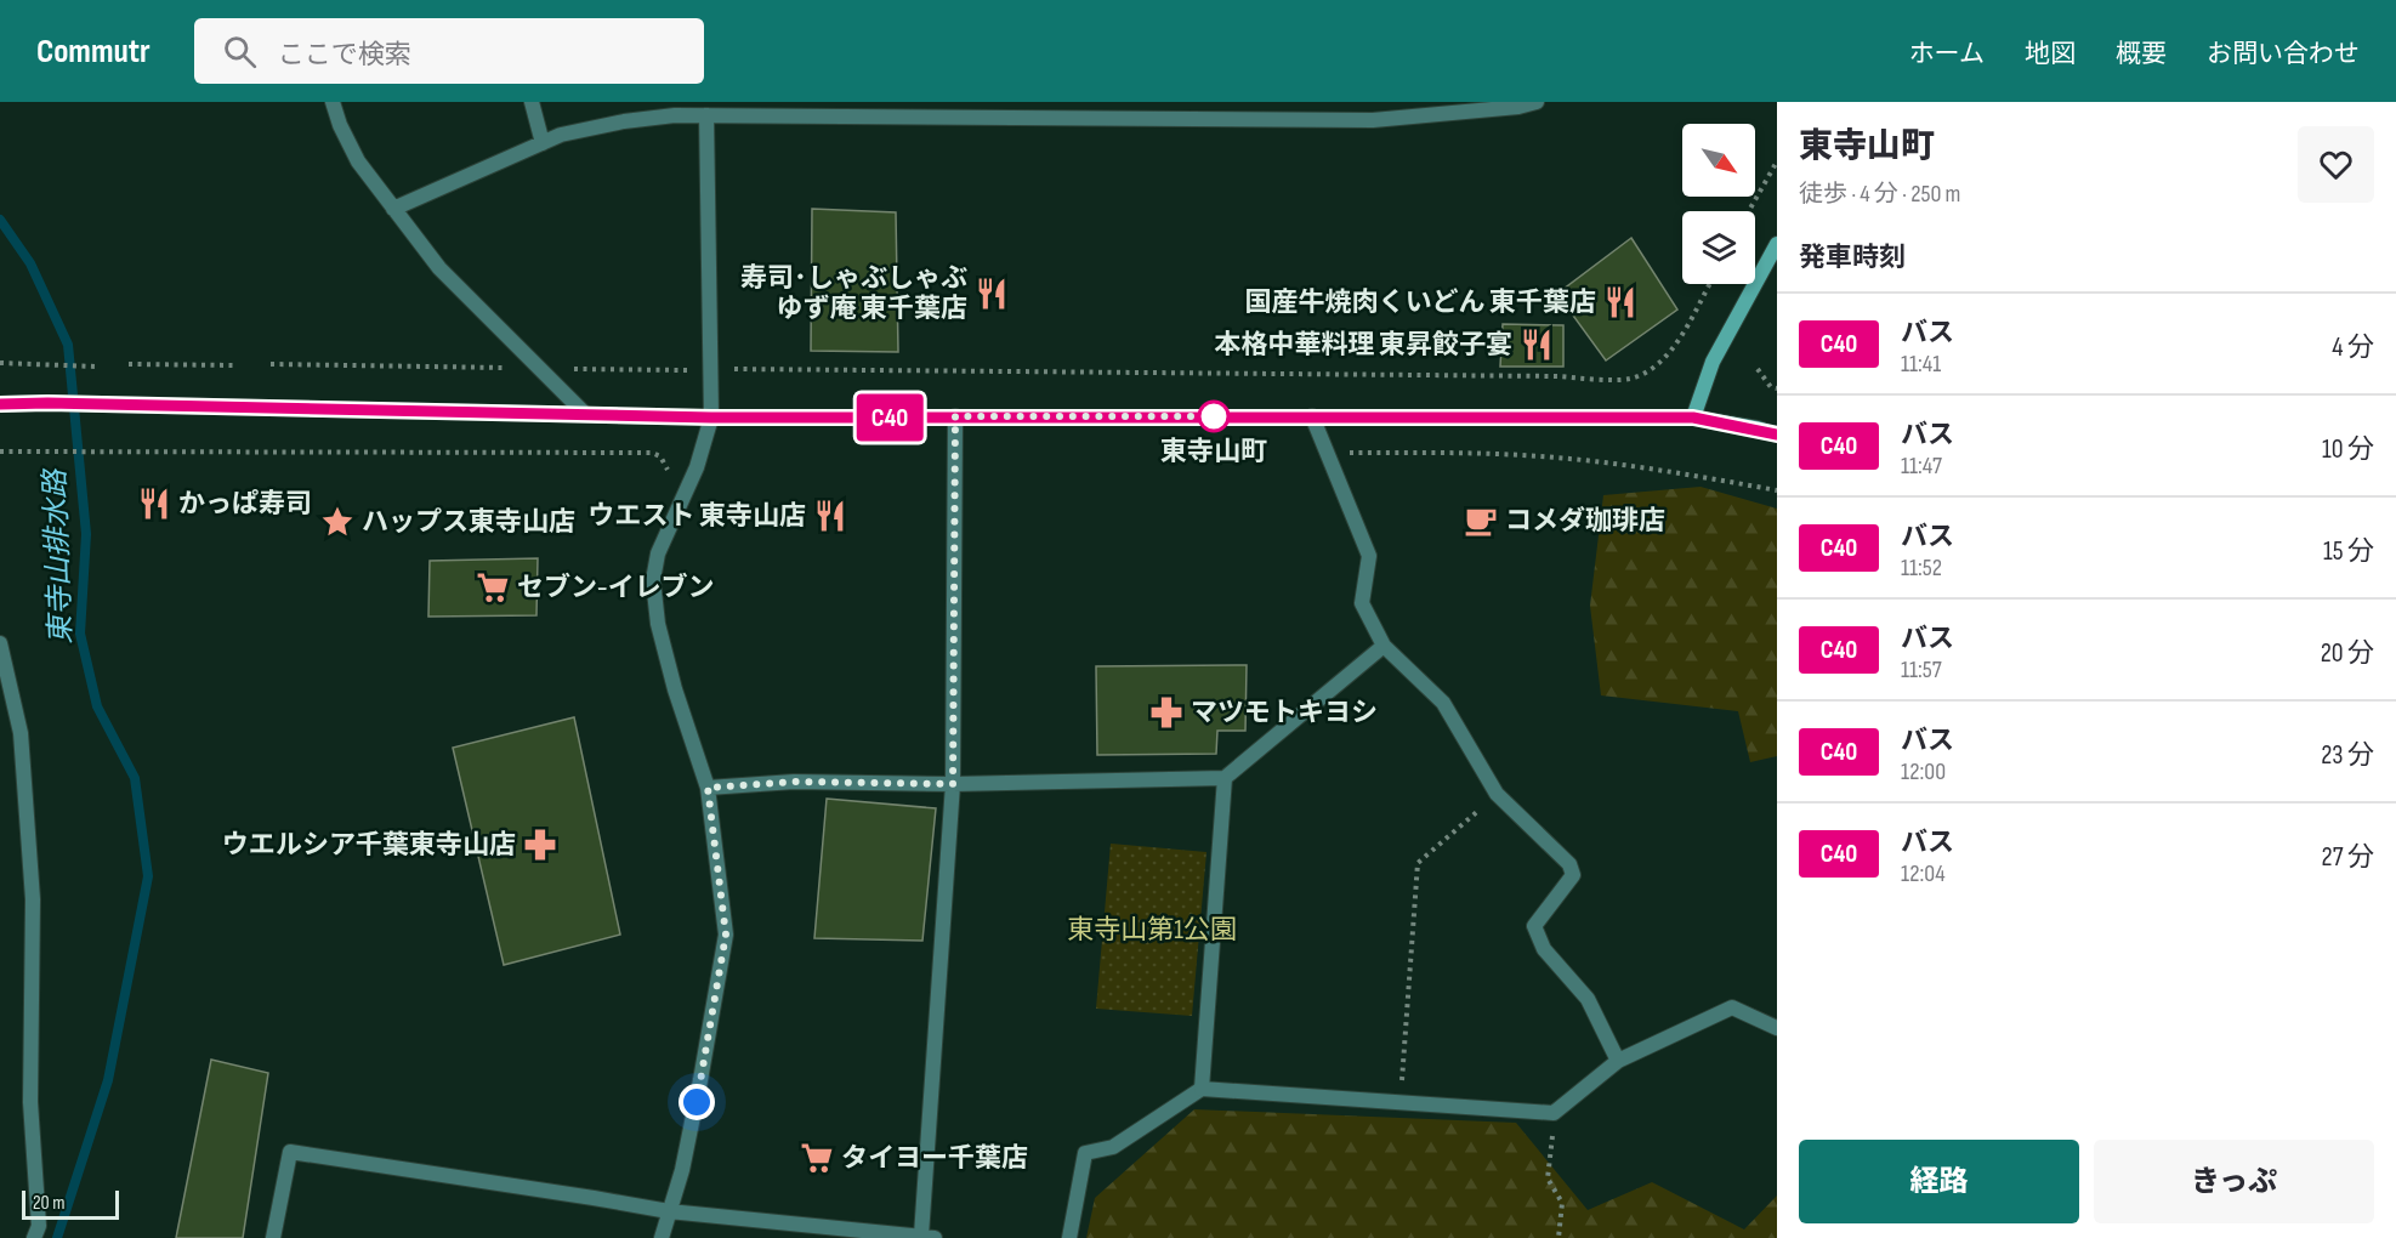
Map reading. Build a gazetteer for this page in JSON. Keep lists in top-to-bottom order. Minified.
{"water":["東寺山排水路"],"parks":["東寺山第1公園"],"places":{"restaurant":["寿司･しゃぶしゃぶ ゆず庵 東千葉店","国産牛焼肉くいどん 東千葉店","本格中華料理 東昇餃子宴","かっぱ寿司","ウエスト 東寺山店"],"other":["東寺山町"],"cafe":["コメダ珈琲店"],"place":["ハップス東寺山店"],"supermarket":["セブン-イレブン","タイヨー千葉店"],"pharmacy":["マツモトキヨシ","ウエルシア千葉東寺山店"]},"lines":["bus line C40"],"scale_bar":"20 m","north":"bottom right","page":{"header":"Commutr","search":"ここで検索","nav":["ホーム","地図","概要","お問い合わせ"],"on_map":"C40","heading":[["東寺山町","徒歩 · 4 分 · 250 m"],"発車時刻"],"list":[{"mark":"C40","name":"バス","note":"11:41","value":"4 分"},{"mark":"C40","name":"バス","note":"11:47","value":"10 分"},{"mark":"C40","name":"バス","note":"11:52","value":"15 分"},{"mark":"C40","name":"バス","note":"11:57","value":"20 分"},{"mark":"C40","name":"バス","note":"12:00","value":"23 分"},{"mark":"C40","name":"バス","note":"12:04","value":"27 分"}],"buttons":["経路","きっぷ"],"scale":"20 m"}}
